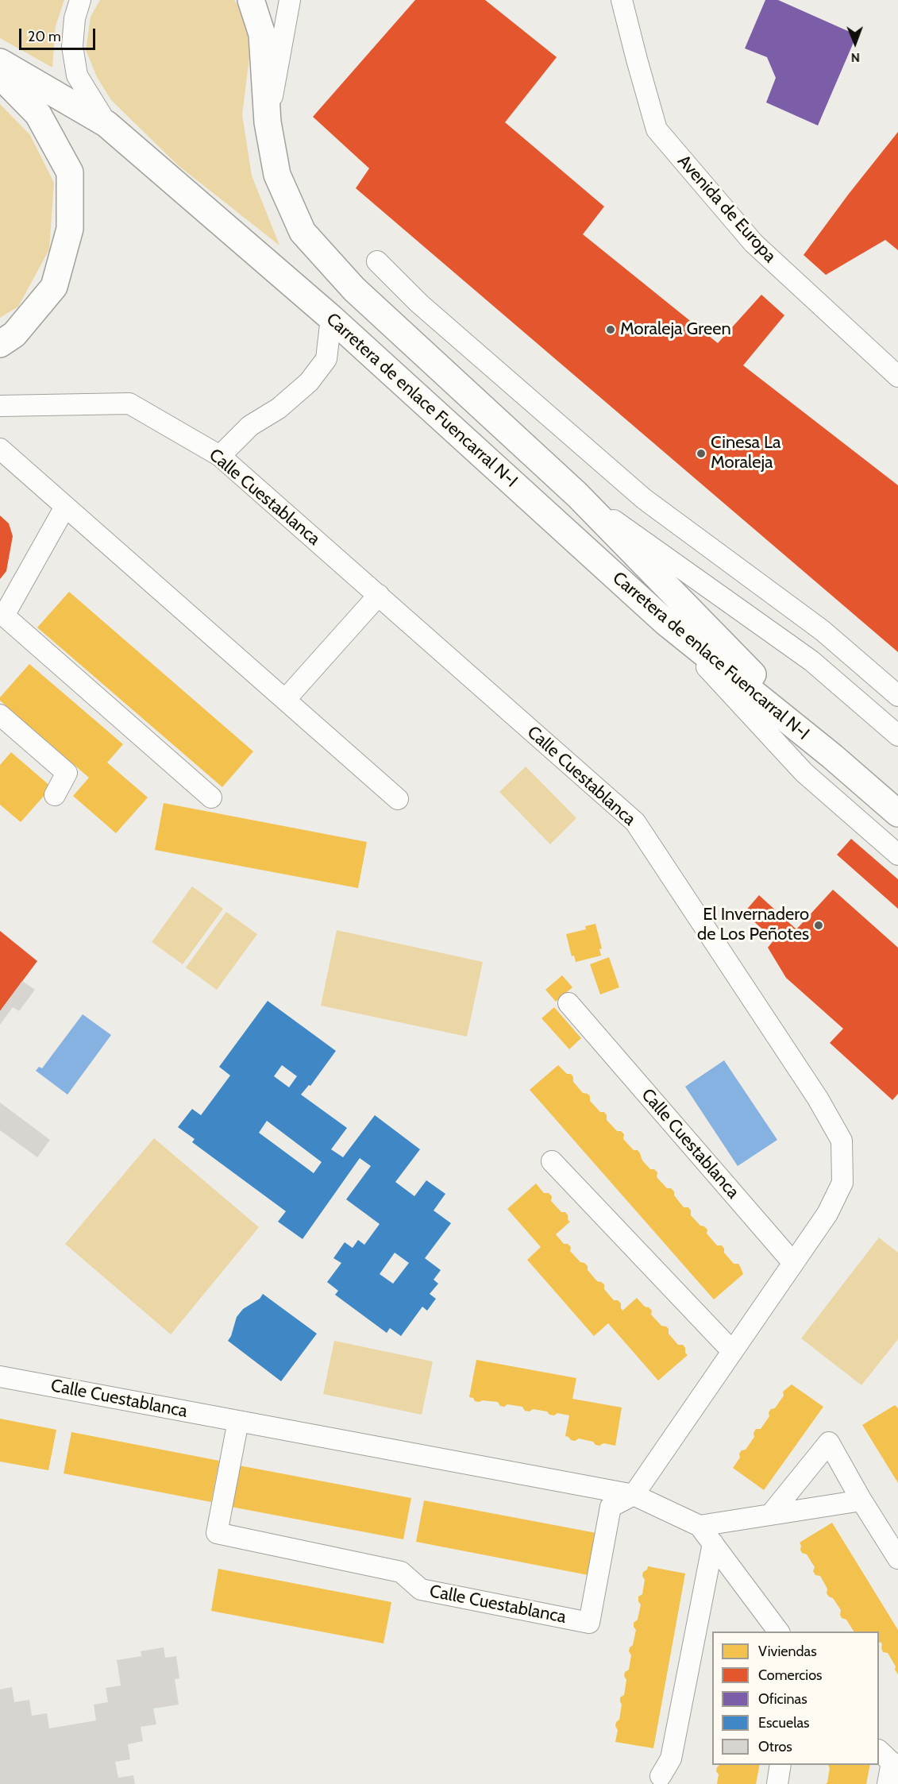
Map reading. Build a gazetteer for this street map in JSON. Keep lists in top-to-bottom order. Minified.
{"streets":{"main road":["Carretera de enlace Fuencarral N-I"],"street":["Avenida de Europa","Calle Cuestablanca"]},"places":["Moraleja Green","Cinesa La Moraleja","El Invernadero de Los Peñotes"],"legend":["Viviendas","Comercios","Oficinas","Escuelas","Otros"],"scale_bar":"20 m","north":"bottom"}
